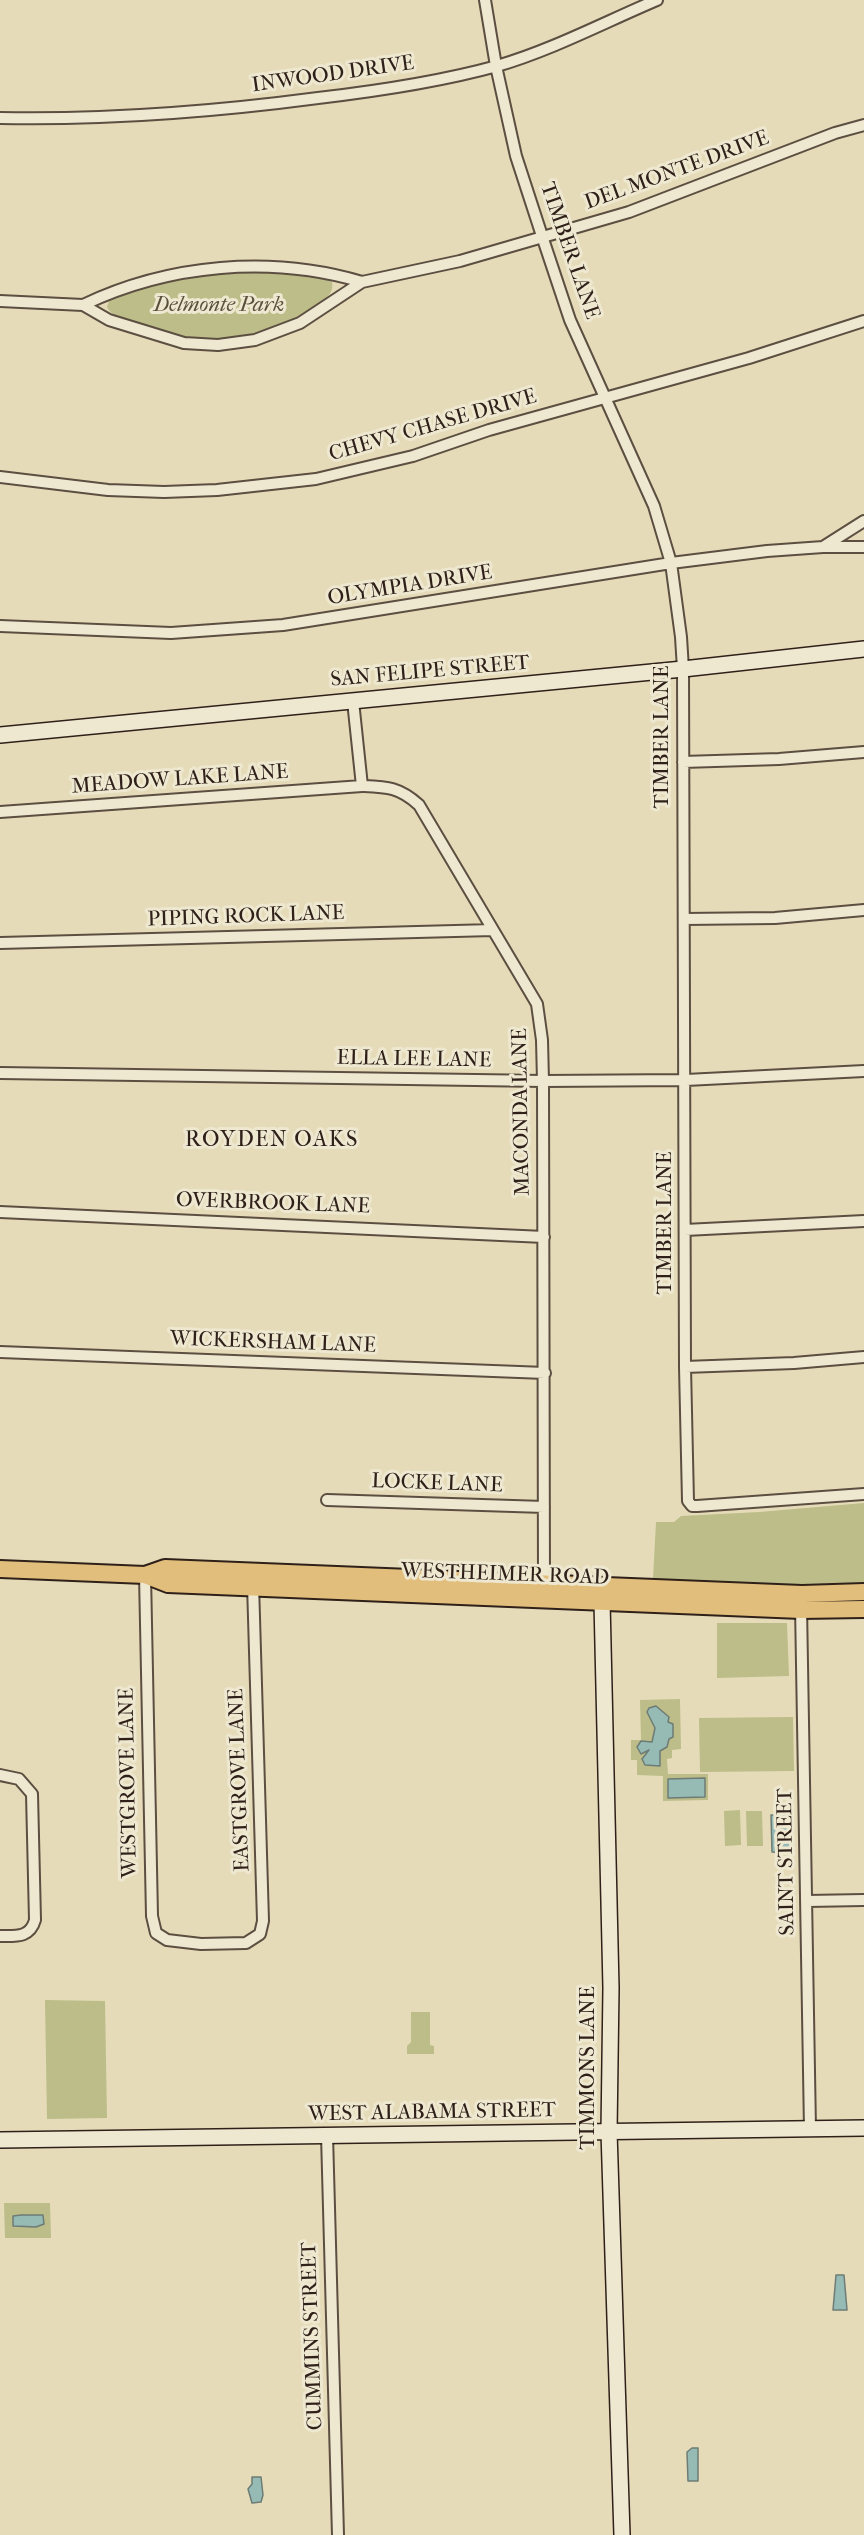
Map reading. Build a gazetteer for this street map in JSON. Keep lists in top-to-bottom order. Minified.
{"streets":{"main road":["WESTHEIMER ROAD"],"street":["INWOOD DRIVE","DEL MONTE DRIVE","TIMBER LANE","CHEVY CHASE DRIVE","OLYMPIA DRIVE","SAN FELIPE STREET","MEADOW LAKE LANE","PIPING ROCK LANE","ELLA LEE LANE","MACONDA LANE","OVERBROOK LANE","WICKERSHAM LANE","LOCKE LANE","EASTGROVE LANE","WESTGROVE LANE","SAINT STREET","TIMMONS LANE","WEST ALABAMA STREET","CUMMINS STREET"]},"crossings":[["INWOOD DRIVE","TIMBER LANE"],["DEL MONTE DRIVE","TIMBER LANE"],["TIMBER LANE","CHEVY CHASE DRIVE"],["TIMBER LANE","OLYMPIA DRIVE"],["TIMBER LANE","SAN FELIPE STREET"],["TIMBER LANE","ELLA LEE LANE"],["MEADOW LAKE LANE","MACONDA LANE"],["PIPING ROCK LANE","MACONDA LANE"],["ELLA LEE LANE","MACONDA LANE"],["MACONDA LANE","OVERBROOK LANE"],["MACONDA LANE","WICKERSHAM LANE"],["MACONDA LANE","LOCKE LANE"],["MACONDA LANE","WESTHEIMER ROAD"],["WESTHEIMER ROAD","EASTGROVE LANE"],["WESTHEIMER ROAD","WESTGROVE LANE"],["WESTHEIMER ROAD","SAINT STREET"],["WESTHEIMER ROAD","TIMMONS LANE"],["EASTGROVE LANE","WESTGROVE LANE"],["SAINT STREET","WEST ALABAMA STREET"],["TIMMONS LANE","WEST ALABAMA STREET"],["WEST ALABAMA STREET","CUMMINS STREET"]],"districts":["ROYDEN OAKS"],"parks":["Delmonte Park"]}
